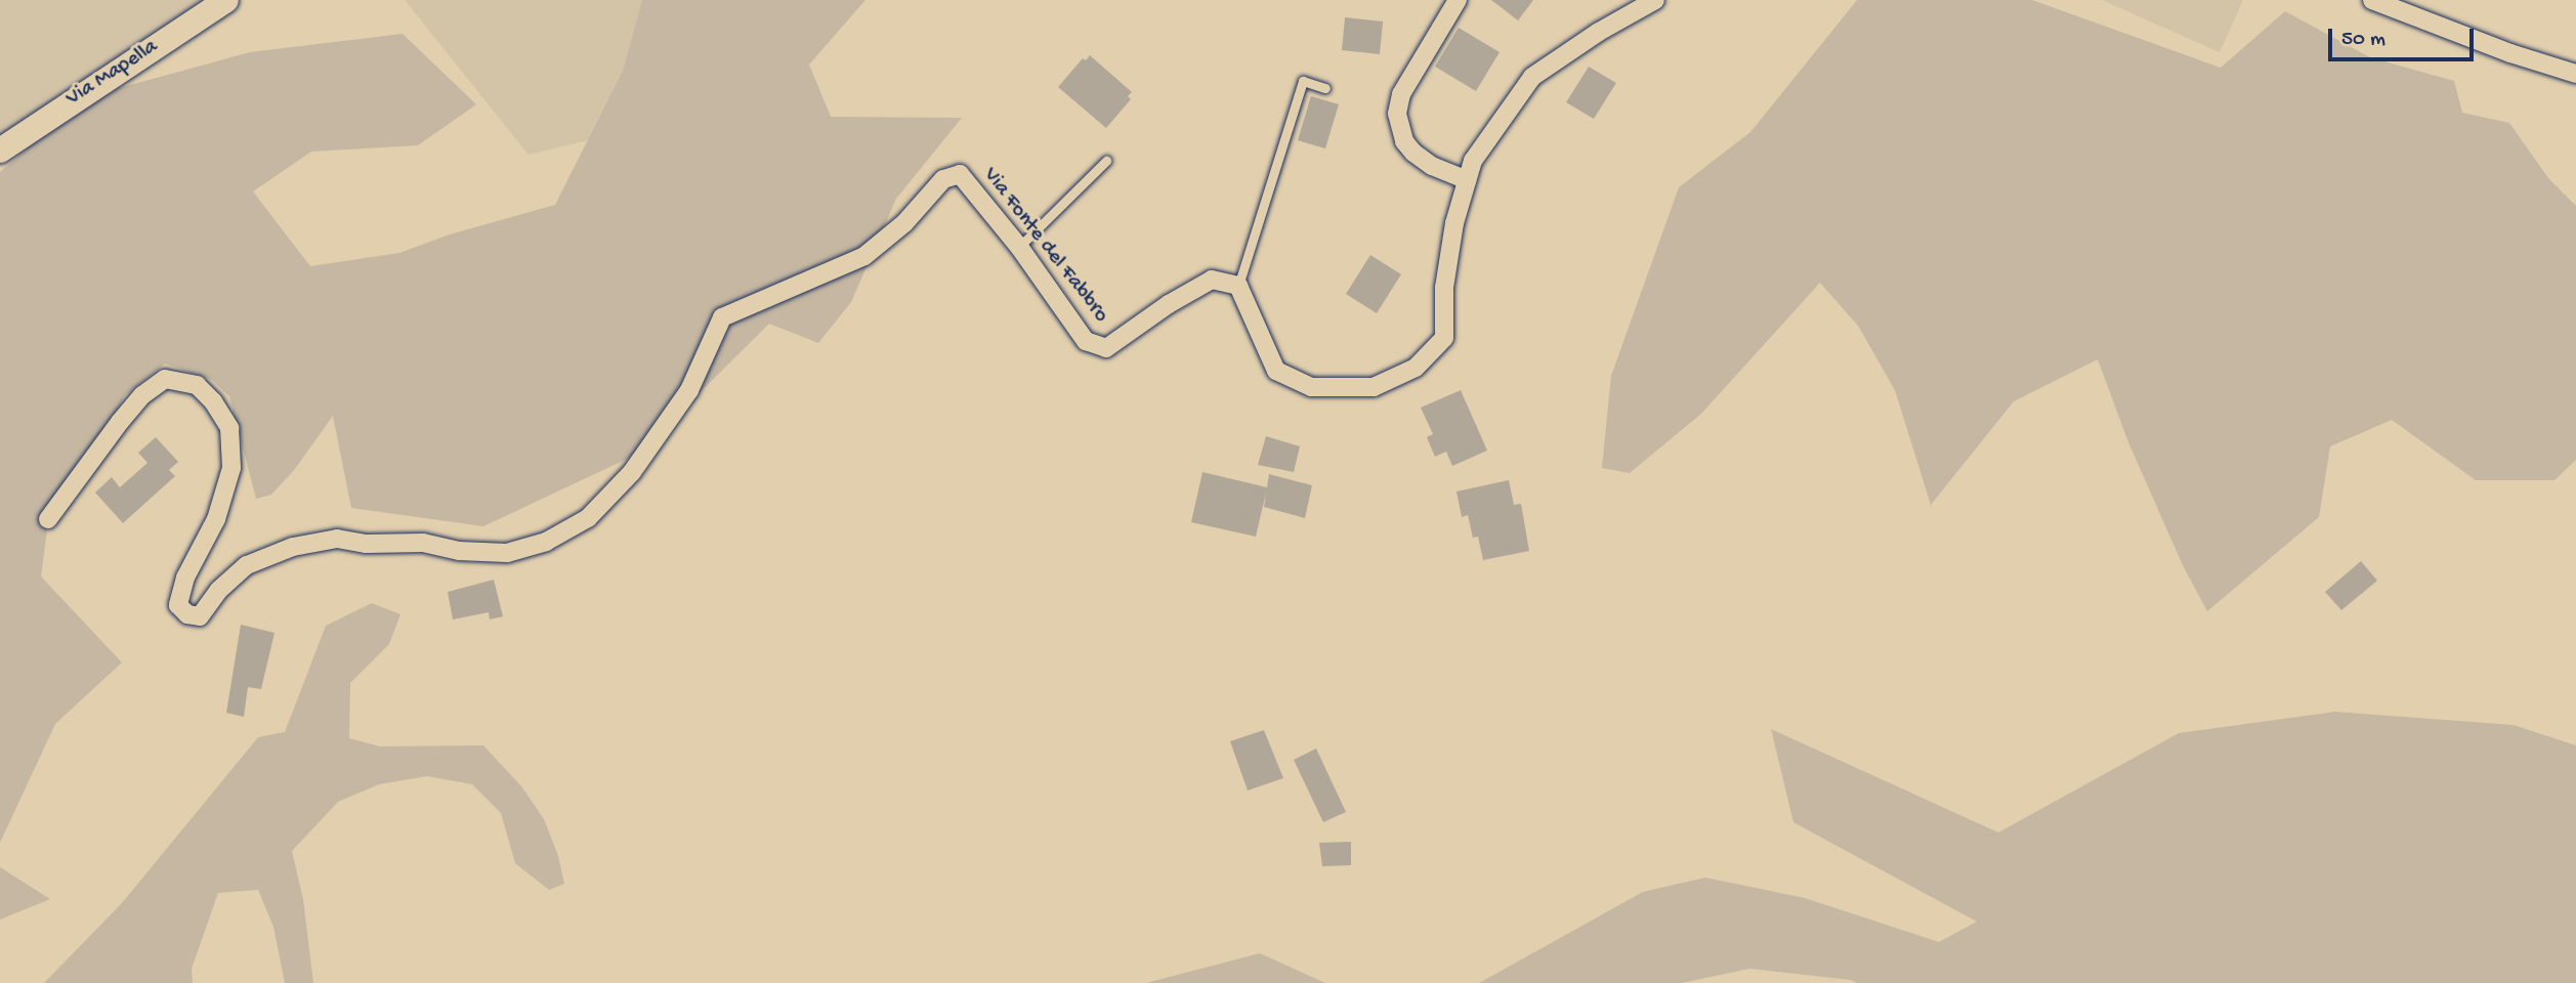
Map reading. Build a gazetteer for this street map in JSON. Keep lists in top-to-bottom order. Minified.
{"streets":{"street":["Via Mapella","Via Fonte del Fabbro"]},"scale_bar":"50 m"}
